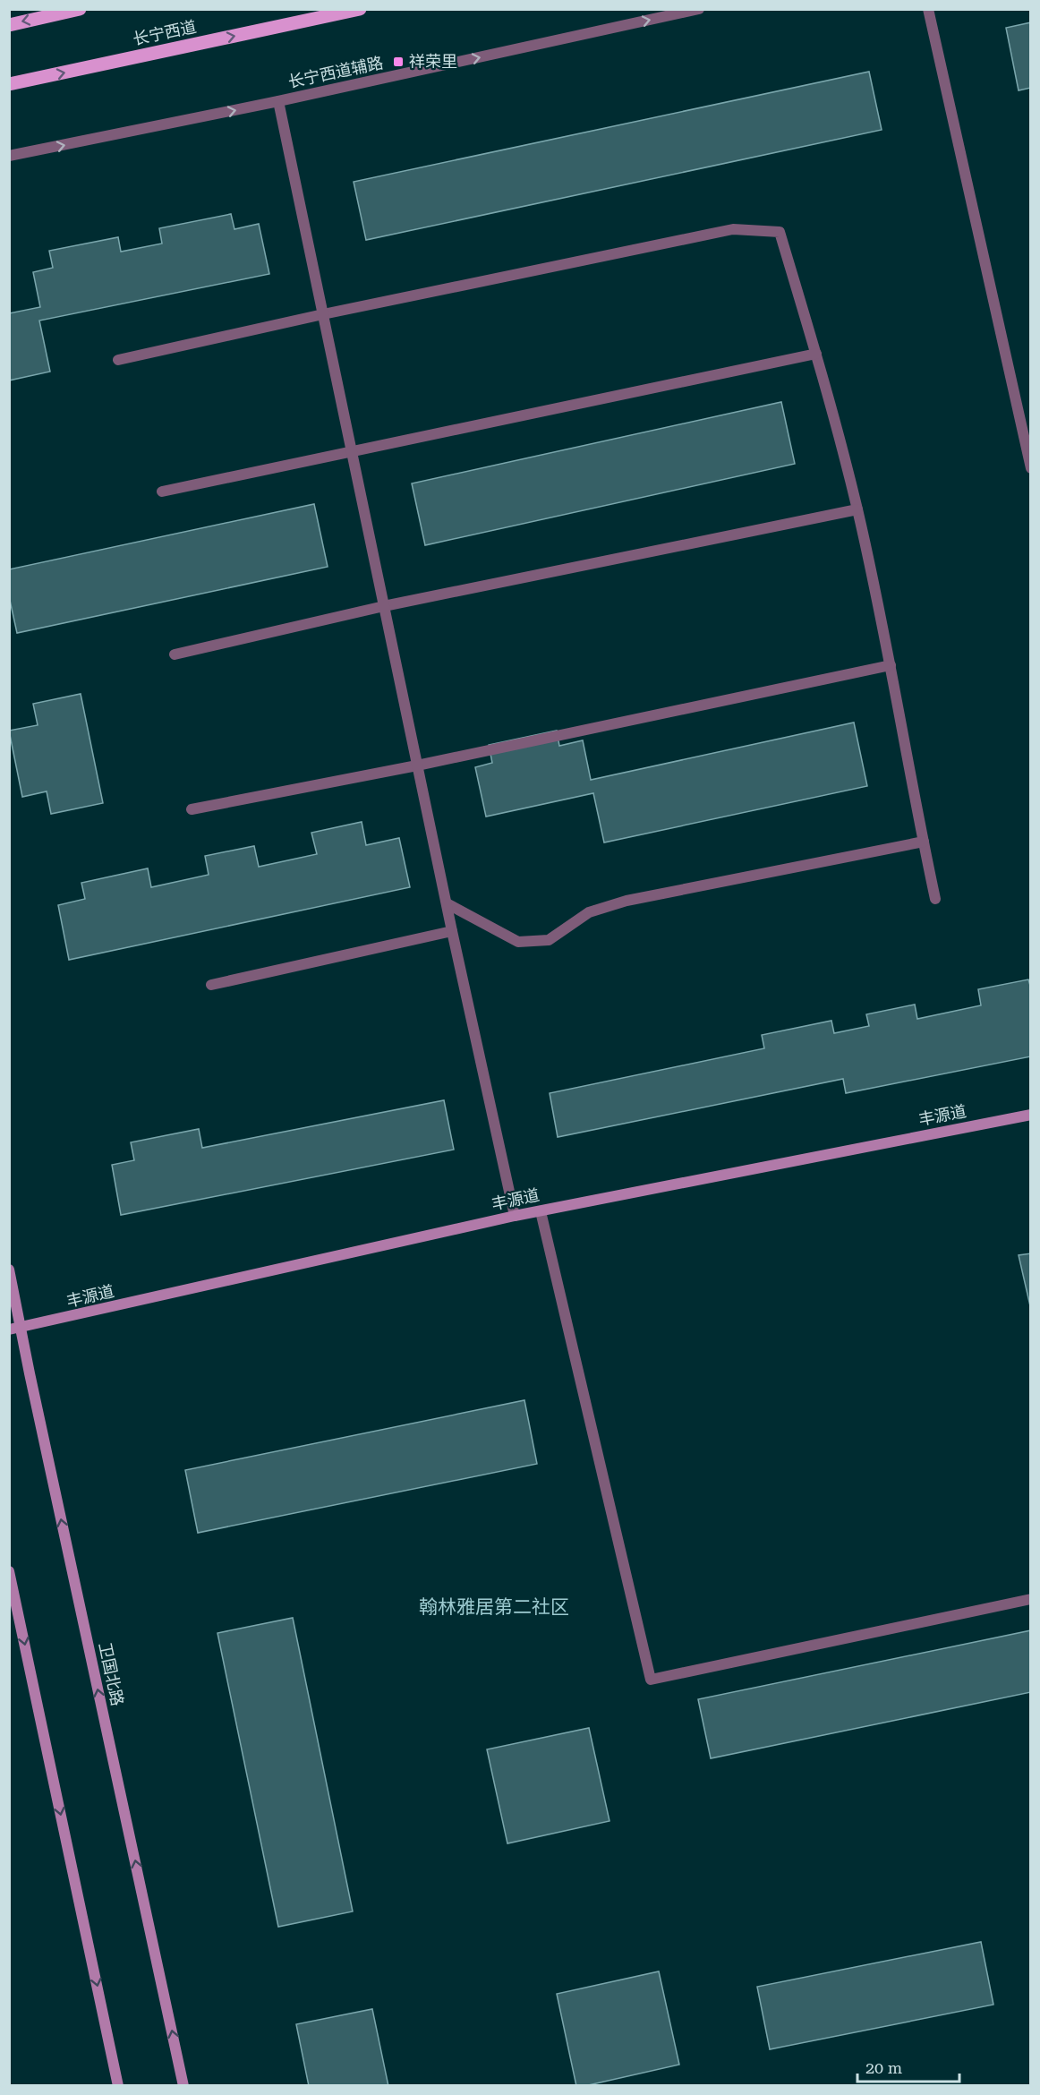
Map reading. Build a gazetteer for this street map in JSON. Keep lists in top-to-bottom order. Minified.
{"streets":{"main road":["长宁西道","丰源道","卫国北路"],"street":["长宁西道辅路"]},"crossings":[["丰源道","卫国北路"]],"one_way":["长宁西道","长宁西道辅路"],"districts":["翰林雅居第二社区"],"places":{"transit":["祥荣里"]},"scale_bar":"20 m"}
